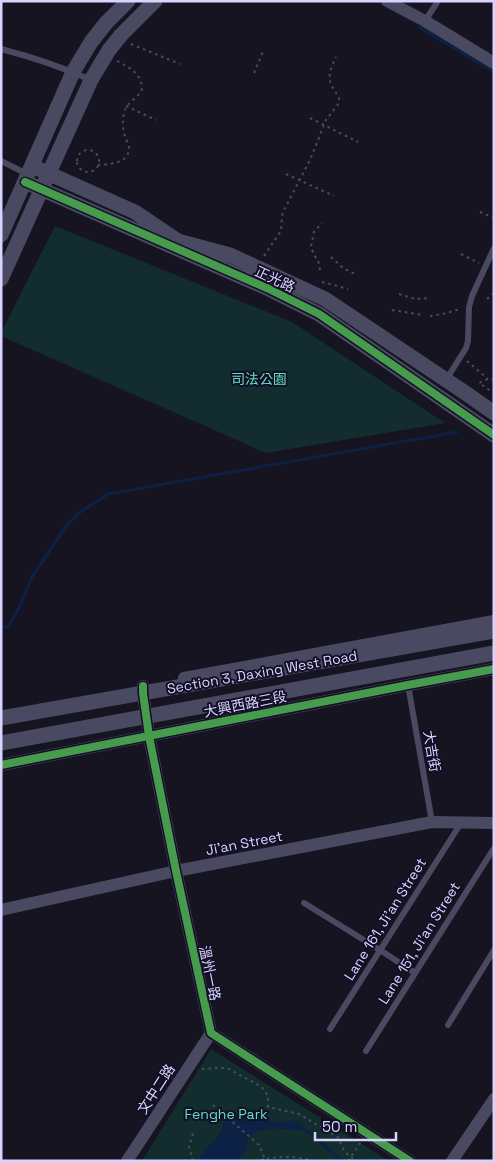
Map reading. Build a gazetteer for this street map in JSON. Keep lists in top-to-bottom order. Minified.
{"streets":{"street":["正光路","Section 3, Daxing West Road","大興西路三段","Ji'an Street","溫州一路","文中二路"],"lane":["大吉街","Lane 161, Ji'an Street","Lane 151, Ji'an Street"]},"crossings":[["Section 3, Daxing West Road","溫州一路"],["大興西路三段","大吉街"],["大興西路三段","溫州一路"],["大吉街","Ji'an Street"],["Ji'an Street","Lane 161, Ji'an Street"],["Ji'an Street","溫州一路"],["溫州一路","文中二路"]],"parks":["司法公園","Fenghe Park"],"scale_bar":"50 m"}
